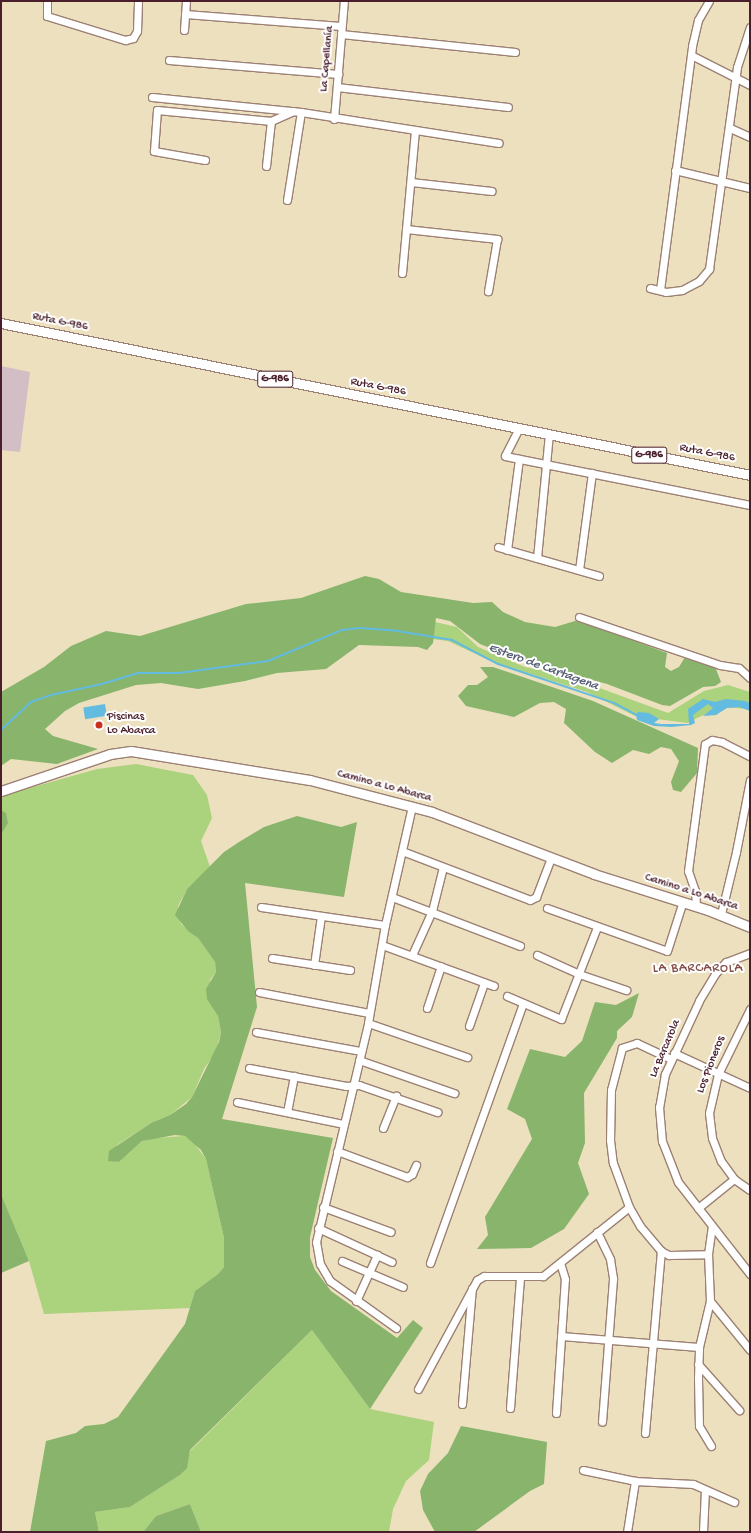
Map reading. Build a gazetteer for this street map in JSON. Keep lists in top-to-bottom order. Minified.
{"streets":{"main road":["Ruta G-986","G-986","Camino a Lo Abarca"],"street":["La Capellanía","La Barcarola","Los Pioneros"]},"districts":["LA BARCAROLA"],"water":["Estero de Cartagena"],"places":["Piscinas Lo Abarca"]}
